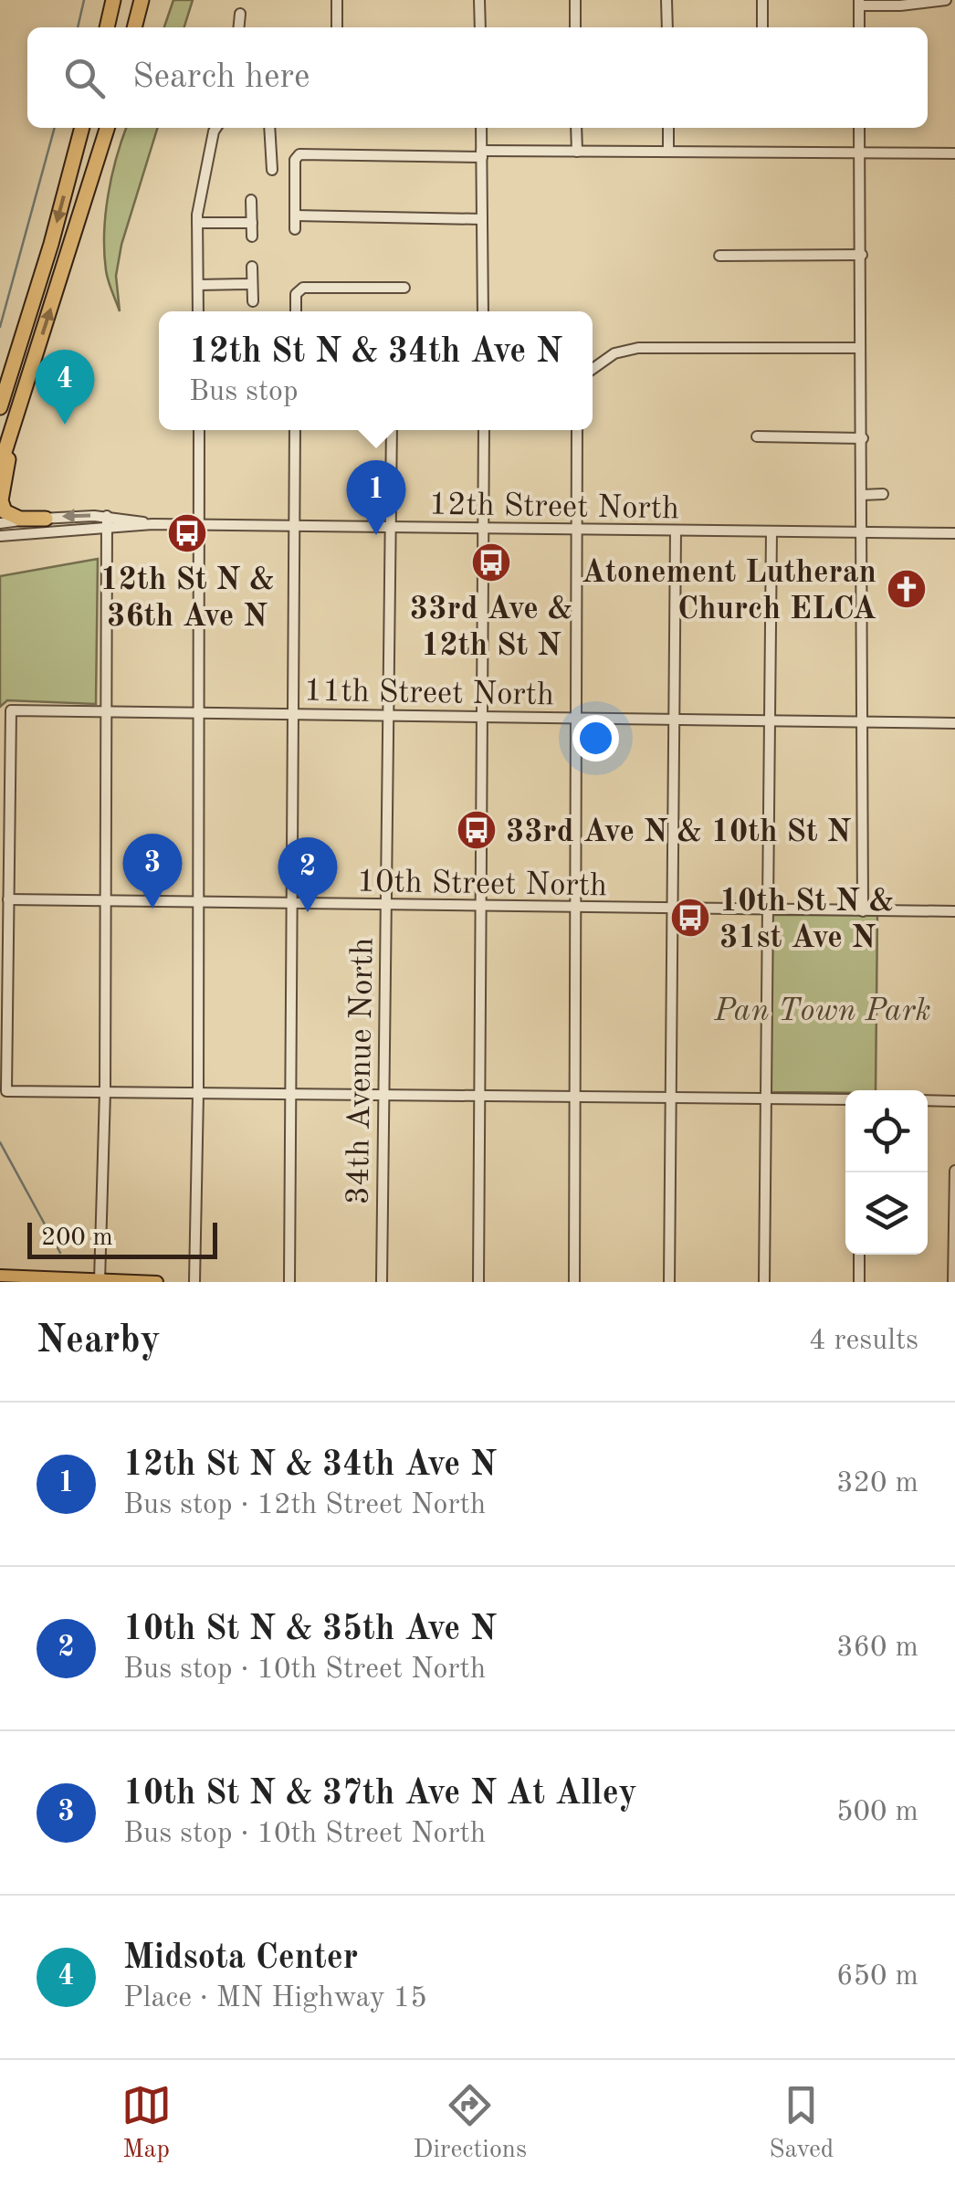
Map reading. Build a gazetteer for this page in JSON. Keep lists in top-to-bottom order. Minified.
{"streets":{"street":["12th Street North","11th Street North","10th Street North","34th Avenue North"]},"crossings":[["12th Street North","34th Avenue North"],["11th Street North","10th Street North"],["11th Street North","34th Avenue North"],["10th Street North","34th Avenue North"]],"parks":["Pan Town Park"],"places":{"bus stop":["12th St N & 36th Ave N","33rd Ave & 12th St N","33rd Ave N & 10th St N","10th St N & 31st Ave N"],"church":["Atonement Lutheran Church ELCA"]},"scale_bar":"200 m","page":{"search":"Search here","popup":["12th St N & 34th Ave N","Bus stop"],"pins":["4","1","3","2"],"scale":"200 m","heading":["Nearby","4 results"],"list":[{"mark":"1","name":"12th St N & 34th Ave N","note":"Bus stop · 12th Street North","value":"320 m"},{"mark":"2","name":"10th St N & 35th Ave N","note":"Bus stop · 10th Street North","value":"360 m"},{"mark":"3","name":"10th St N & 37th Ave N At Alley","note":"Bus stop · 10th Street North","value":"500 m"},{"mark":"4","name":"Midsota Center","note":"Place · MN Highway 15","value":"650 m"}],"nav":["Map","Directions","Saved"]}}
